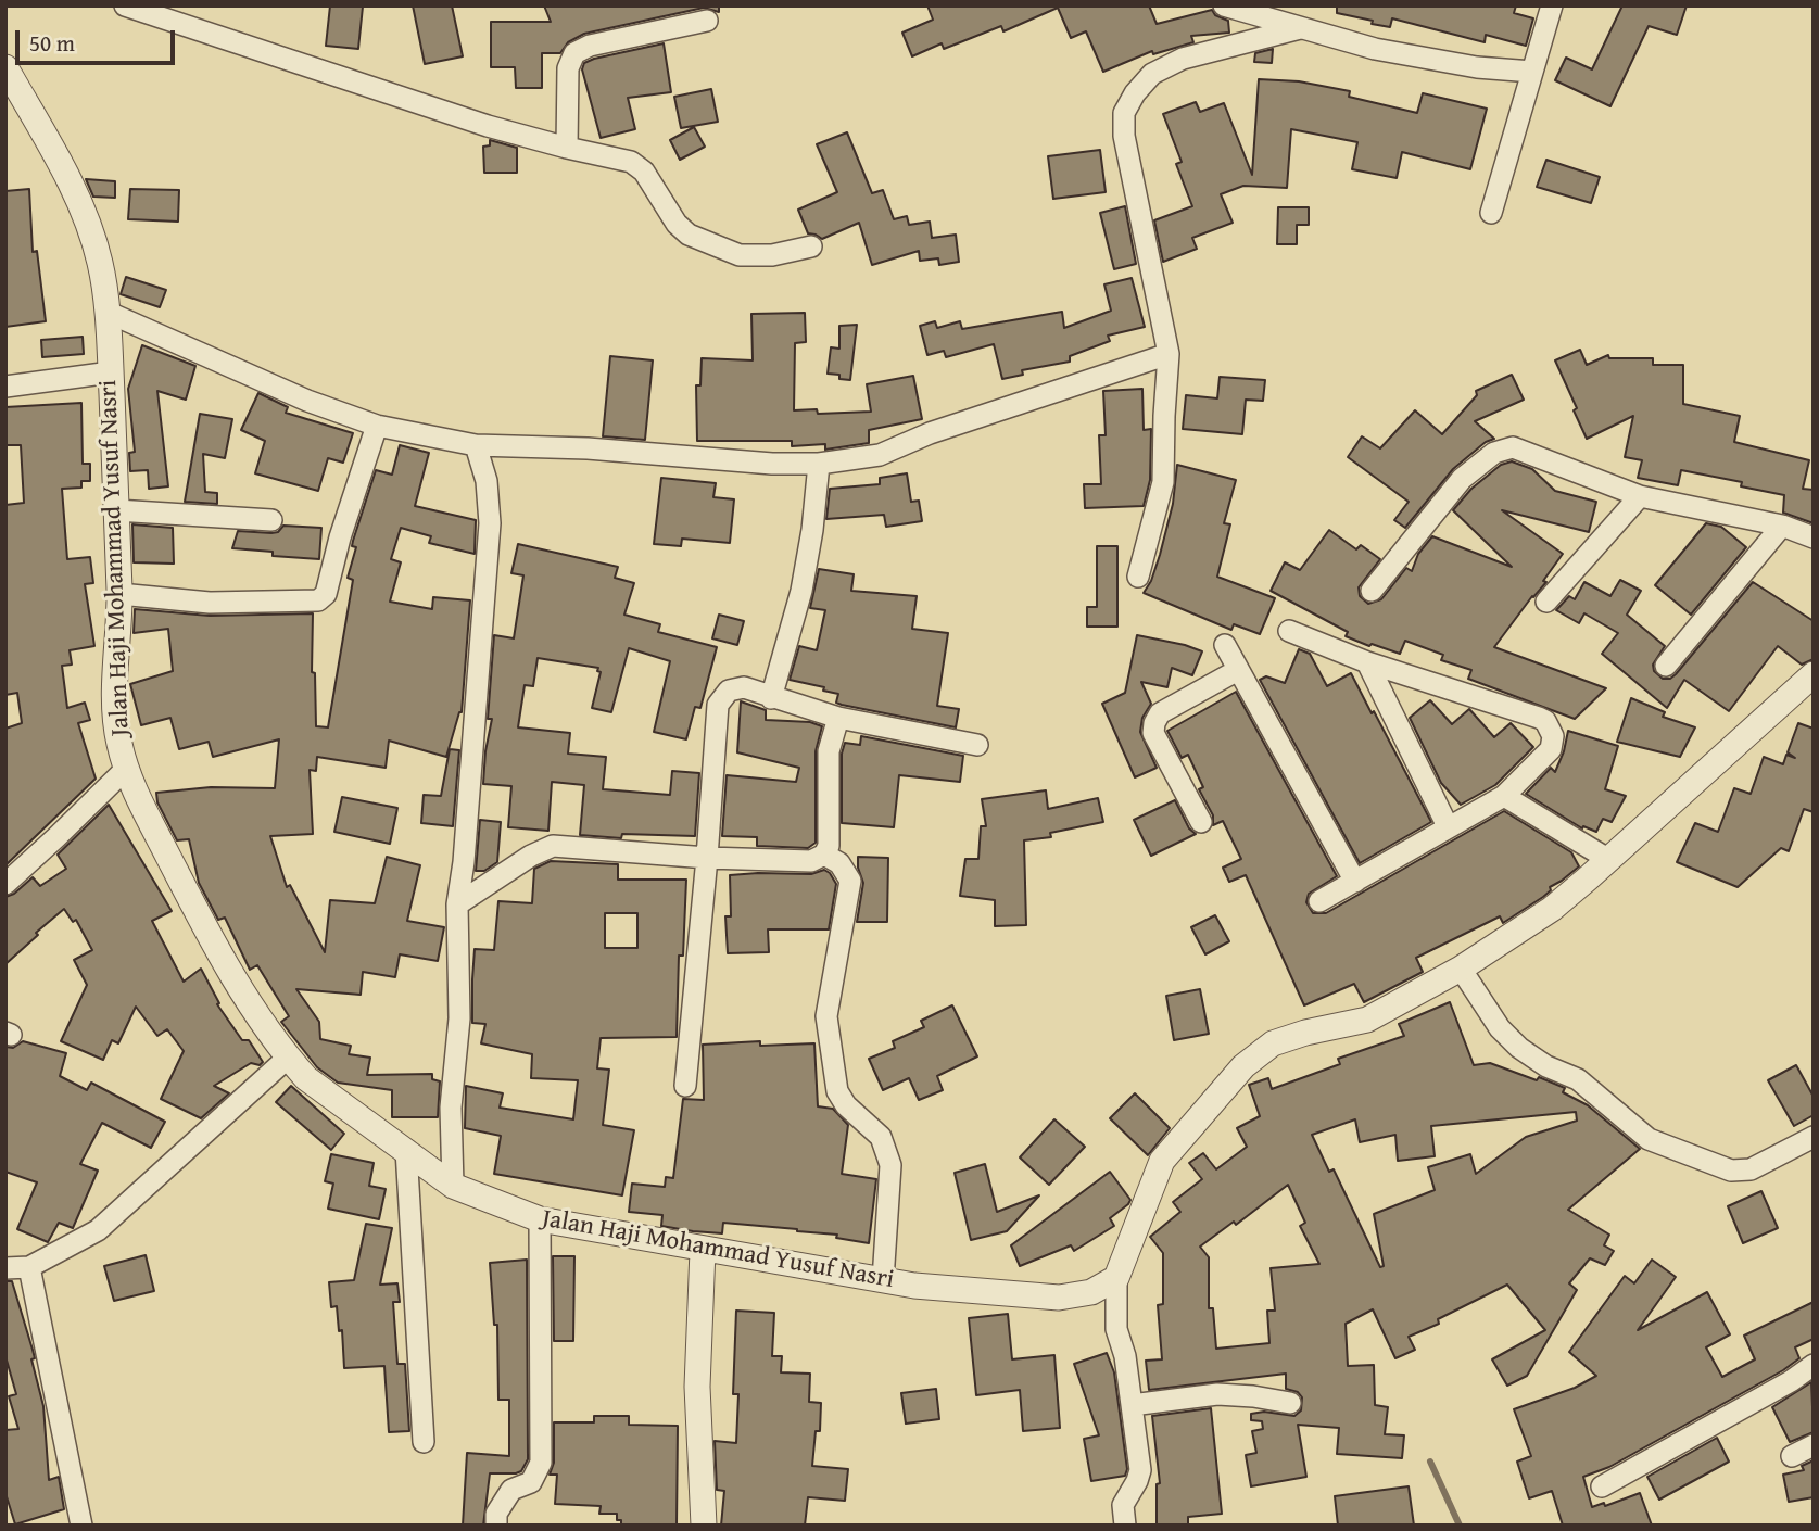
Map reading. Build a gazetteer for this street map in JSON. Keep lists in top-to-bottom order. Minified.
{"streets":{"street":["Jalan Haji Mohammad Yusuf Nasri"]},"scale_bar":"50 m"}
